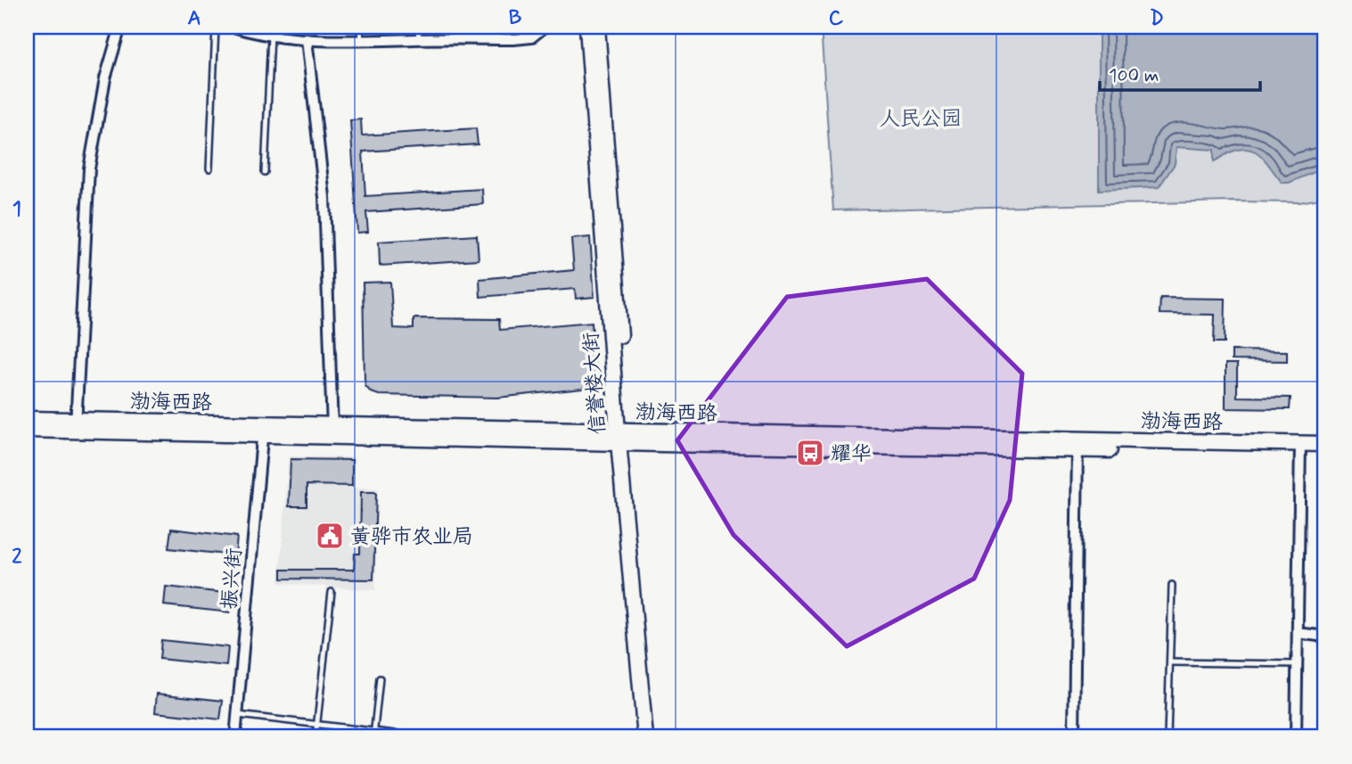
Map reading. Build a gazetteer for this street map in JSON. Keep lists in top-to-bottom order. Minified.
{"streets":{"street":["信誉楼大街","渤海西路","振兴街"]},"crossings":[["信誉楼大街","渤海西路"],["渤海西路","振兴街"]],"parks":["人民公园"],"places":{"bus stop":["耀华"],"public building":["黄骅市农业局"]},"scale_bar":"100 m","grid":{"columns":["A","B","C","D"],"rows":["1","2"]}}
